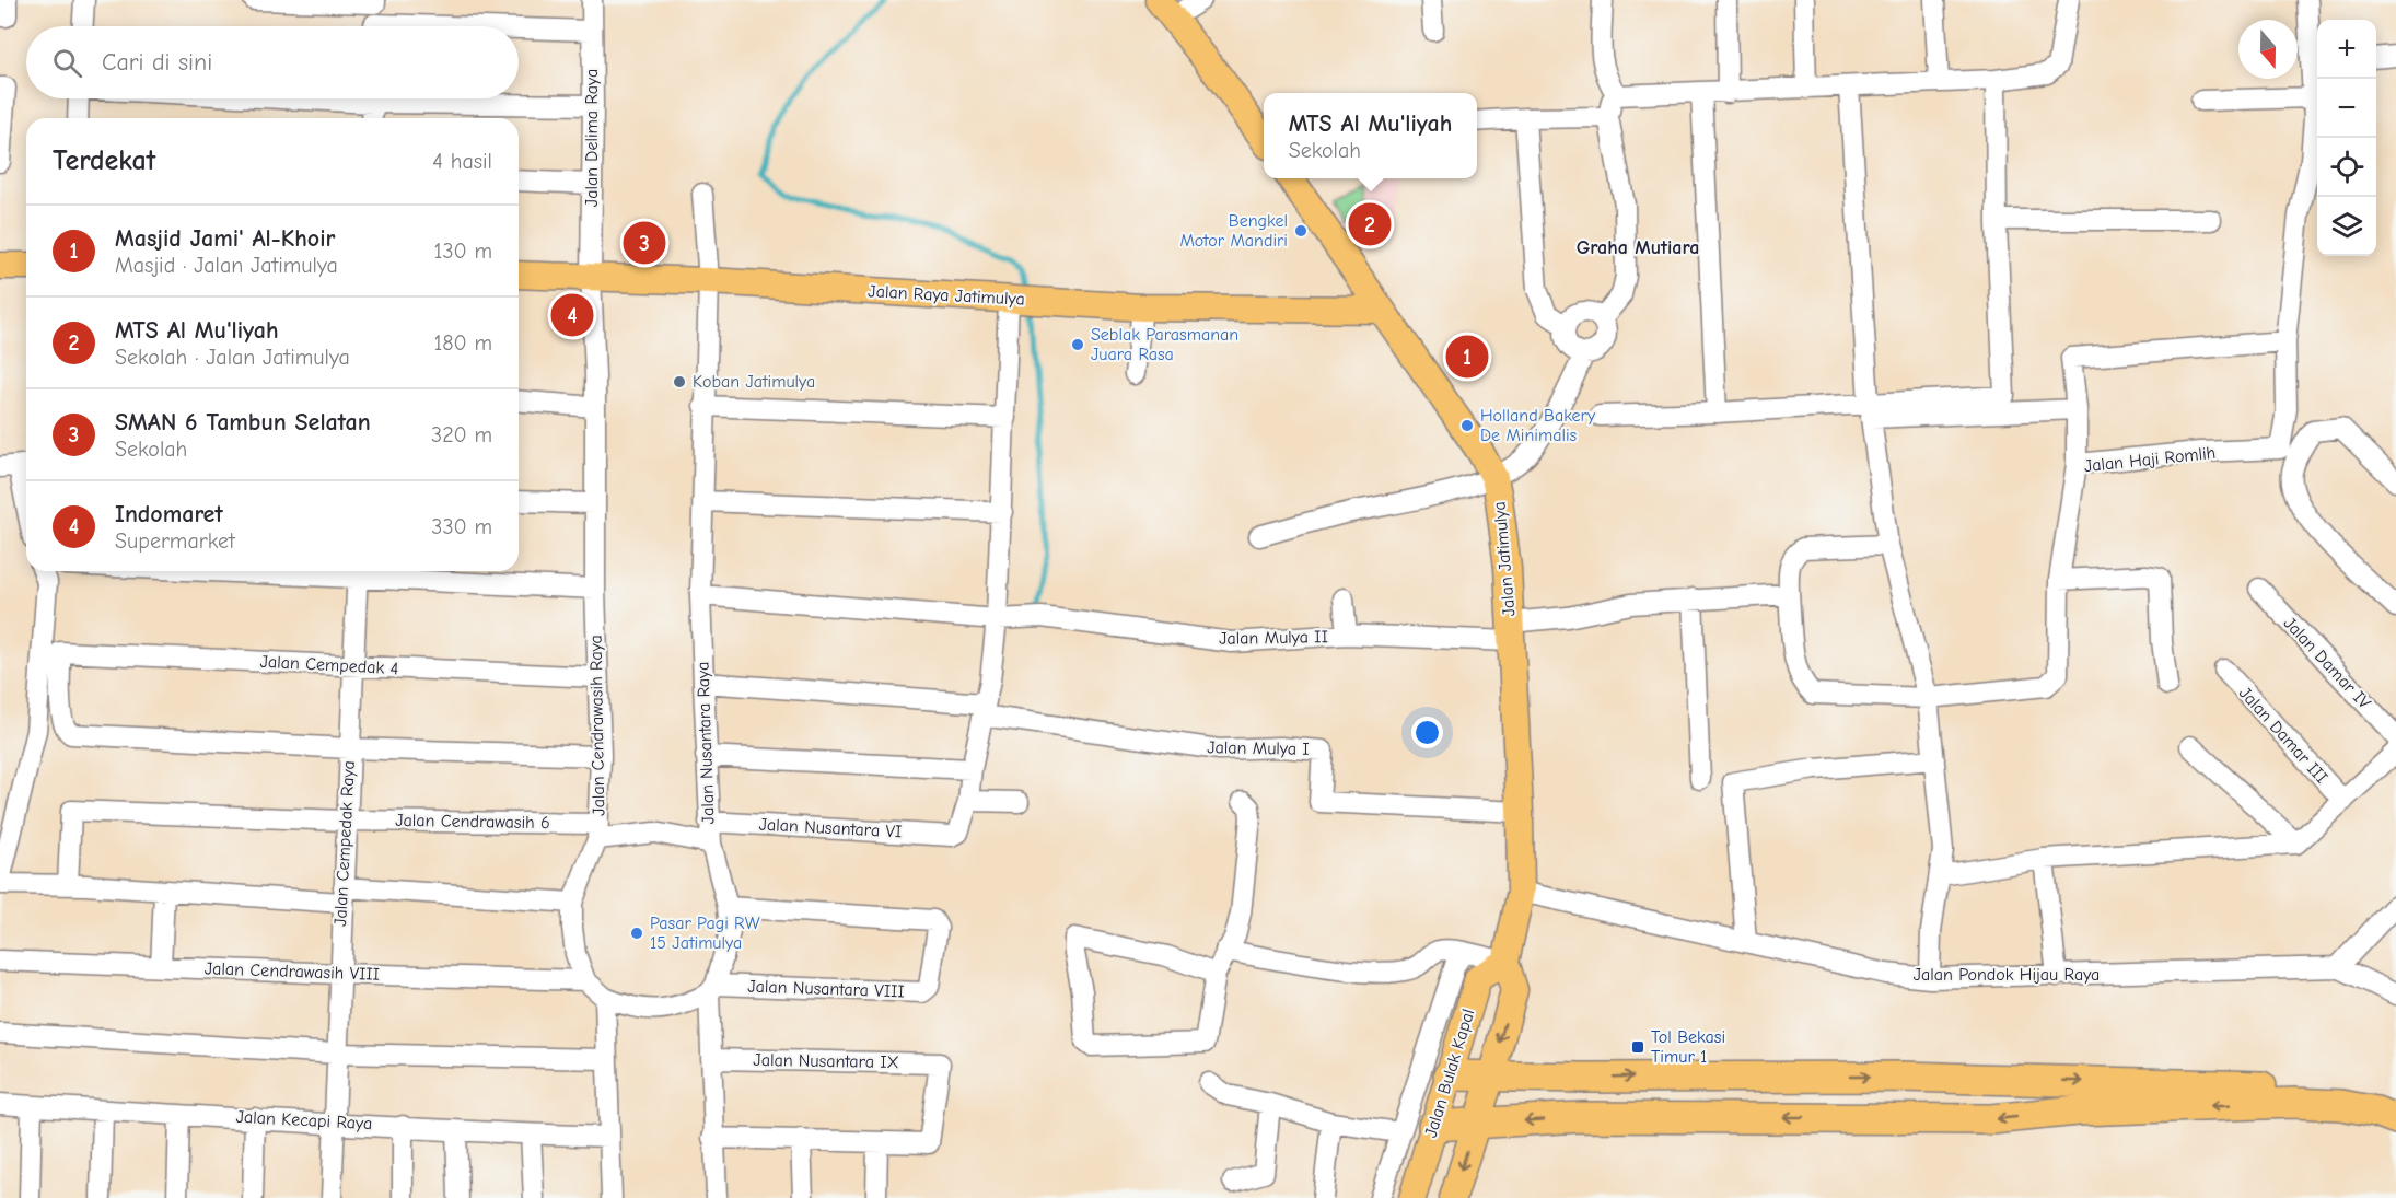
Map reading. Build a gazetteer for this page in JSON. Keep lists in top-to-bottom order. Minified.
{"streets":{"main road":["Jalan Raya Jatimulya","Jalan Jatimulya","Jalan Bulak Kapal"],"street":["Jalan Delima Raya","Jalan Haji Romlih","Jalan Mulya II","Jalan Damar IV","Jalan Cempedak 4","Jalan Cendrawasih Raya","Jalan Damar III","Jalan Nusantara Raya","Jalan Mulya I","Jalan Cendrawasih 6","Jalan Nusantara VI","Jalan Cempedak Raya","Jalan Cendrawasih VIII","Jalan Pondok Hijau Raya","Jalan Nusantara VIII","Jalan Nusantara IX","Jalan Kecapi Raya"]},"crossings":[["Jalan Delima Raya","Jalan Raya Jatimulya"],["Jalan Delima Raya","Jalan Cendrawasih Raya"],["Jalan Raya Jatimulya","Jalan Jatimulya"],["Jalan Raya Jatimulya","Jalan Cendrawasih Raya"],["Jalan Raya Jatimulya","Jalan Nusantara Raya"],["Jalan Haji Romlih","Jalan Mulya II"],["Jalan Jatimulya","Jalan Mulya II"],["Jalan Jatimulya","Jalan Mulya I"],["Jalan Jatimulya","Jalan Pondok Hijau Raya"],["Jalan Mulya II","Jalan Nusantara Raya"],["Jalan Cempedak 4","Jalan Cendrawasih Raya"],["Jalan Cempedak 4","Jalan Cempedak Raya"],["Jalan Cendrawasih Raya","Jalan Nusantara Raya"],["Jalan Cendrawasih Raya","Jalan Cendrawasih 6"],["Jalan Cendrawasih Raya","Jalan Cendrawasih VIII"],["Jalan Cendrawasih Raya","Jalan Nusantara VIII"],["Jalan Nusantara Raya","Jalan Cendrawasih 6"],["Jalan Nusantara Raya","Jalan Nusantara VI"],["Jalan Nusantara Raya","Jalan Cendrawasih VIII"],["Jalan Nusantara Raya","Jalan Nusantara VIII"],["Jalan Nusantara Raya","Jalan Nusantara IX"],["Jalan Cendrawasih 6","Jalan Cempedak Raya"],["Jalan Cendrawasih 6","Jalan Cendrawasih VIII"],["Jalan Cendrawasih 6","Jalan Nusantara VIII"],["Jalan Cempedak Raya","Jalan Cendrawasih VIII"],["Jalan Cempedak Raya","Jalan Kecapi Raya"],["Jalan Cendrawasih VIII","Jalan Nusantara VIII"]],"districts":["Graha Mutiara"],"places":{"other":["Bengkel Motor Mandiri","Seblak Parasmanan Juara Rasa","Koban Jatimulya","Holland Bakery De Minimalis","Pasar Pagi RW 15 Jatimulya"],"transit":["Tol Bekasi Timur 1"]},"north":"bottom","page":{"map_buttons":["+","−"],"search":"Cari di sini","popup":["MTS Al Mu'liyah","Sekolah"],"heading":["Terdekat","4 hasil"],"pins":["2","3","4","1"],"list":[{"mark":"1","name":"Masjid Jami' Al-Khoir","note":"Masjid · Jalan Jatimulya","value":"130 m"},{"mark":"2","name":"MTS Al Mu'liyah","note":"Sekolah · Jalan Jatimulya","value":"180 m"},{"mark":"3","name":"SMAN 6 Tambun Selatan","note":"Sekolah","value":"320 m"},{"mark":"4","name":"Indomaret","note":"Supermarket","value":"330 m"}]}}
